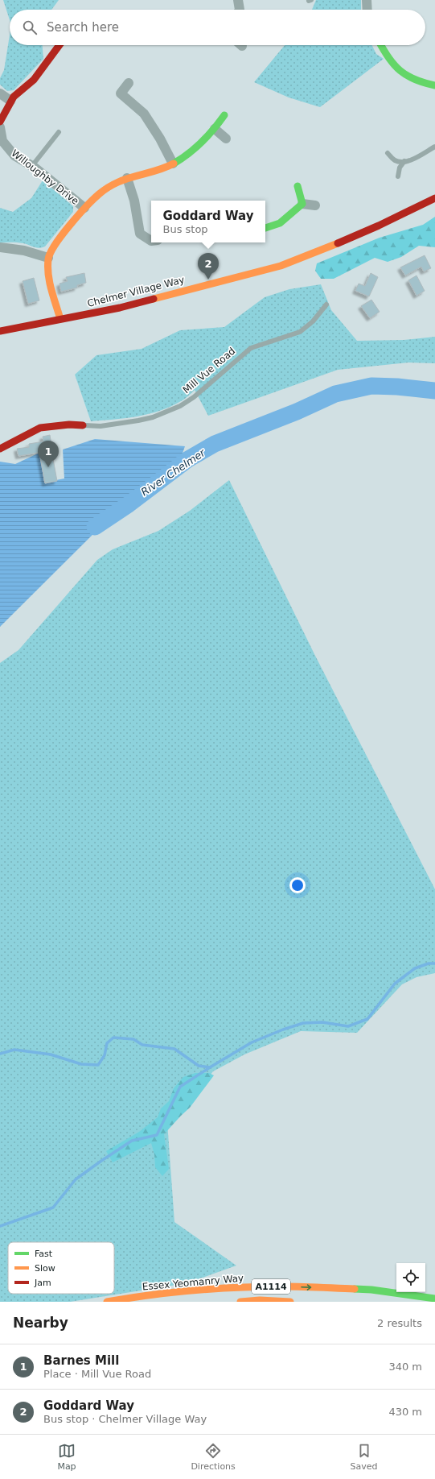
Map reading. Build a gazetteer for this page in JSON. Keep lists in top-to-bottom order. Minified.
{"streets":{"street":["Willoughby Drive","Chelmer Village Way","Mill Vue Road","Essex Yeomanry Way","A1114"]},"one_way":["Essex Yeomanry Way"],"water":["River Chelmer"],"legend":["Fast","Slow","Jam"],"page":{"search":"Search here","popup":["Goddard Way","Bus stop"],"pins":["2","1"],"heading":["Nearby","2 results"],"list":[{"mark":"1","name":"Barnes Mill","note":"Place · Mill Vue Road","value":"340 m"},{"mark":"2","name":"Goddard Way","note":"Bus stop · Chelmer Village Way","value":"430 m"}],"nav":["Map","Directions","Saved"]}}
